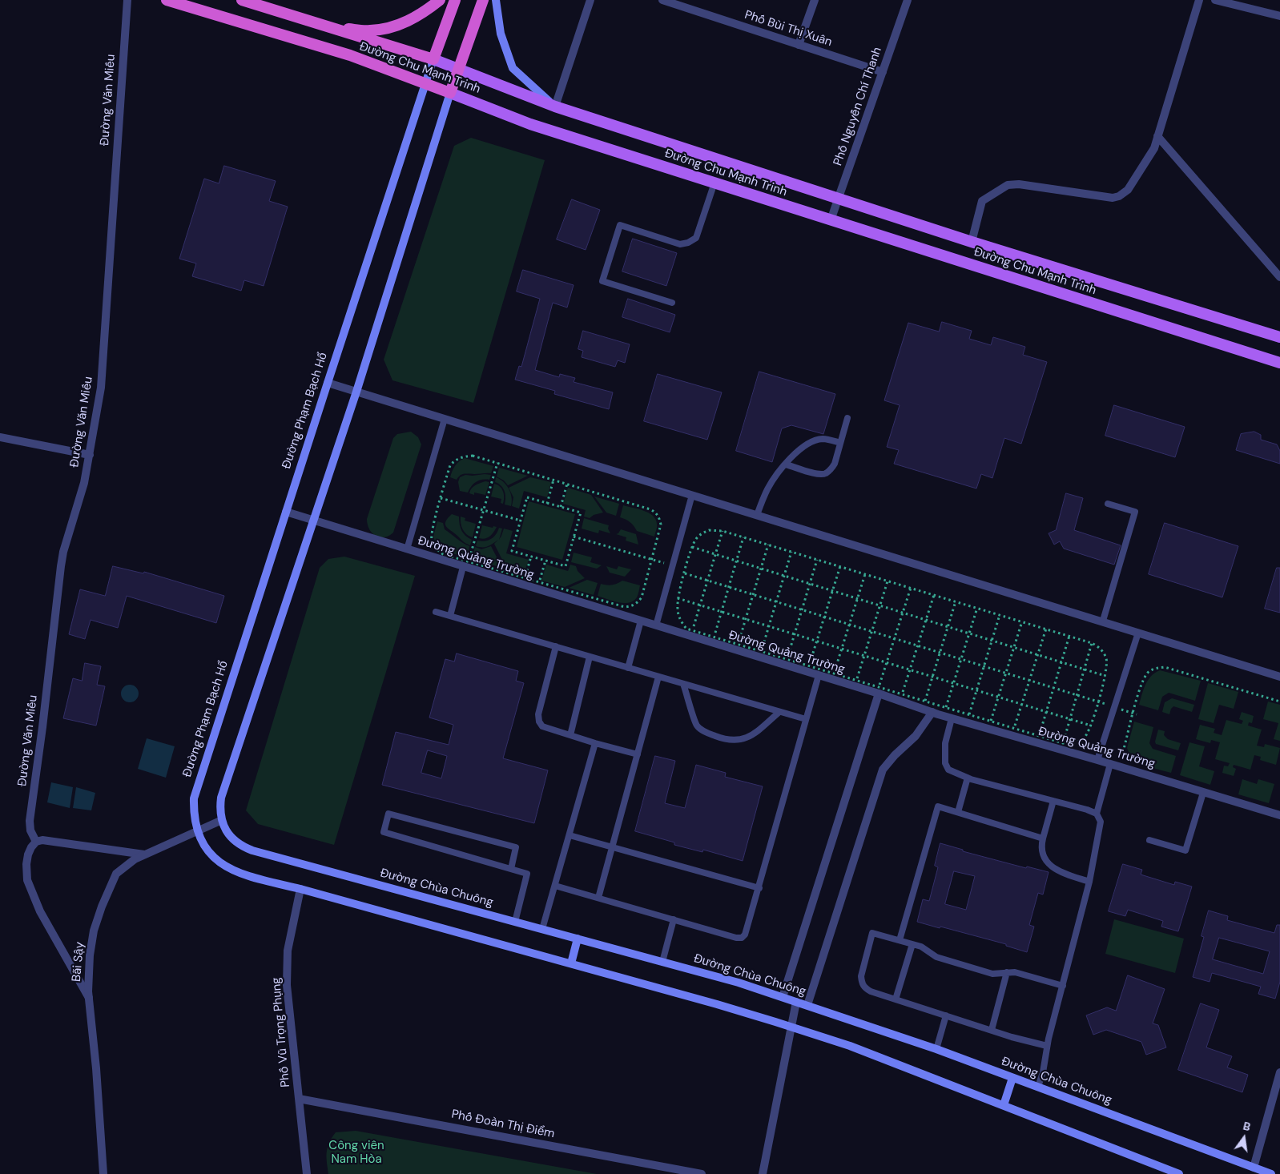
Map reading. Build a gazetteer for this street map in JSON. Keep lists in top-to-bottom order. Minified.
{"streets":{"highway":["Đường Chu Mạnh Trinh","Đường Phạm Bạch Hổ"],"main road":["Đường Chùa Chuông"],"street":["Phố Bùi Thị Xuân","Đường Văn Miếu","Phố Nguyễn Chí Thanh","Đường Quảng Trường","Bãi Sậy","Phố Vũ Trọng Phụng","Phố Đoàn Thị Điểm"]},"crossings":[["Phố Bùi Thị Xuân","Phố Nguyễn Chí Thanh"],["Đường Chu Mạnh Trinh","Phố Nguyễn Chí Thanh"],["Đường Chu Mạnh Trinh","Đường Phạm Bạch Hổ"],["Đường Phạm Bạch Hổ","Đường Quảng Trường"],["Đường Phạm Bạch Hổ","Bãi Sậy"],["Đường Chùa Chuông","Bãi Sậy"],["Phố Vũ Trọng Phụng","Phố Đoàn Thị Điểm"]],"parks":["Công viên Nam Hòa"],"north":"top"}
